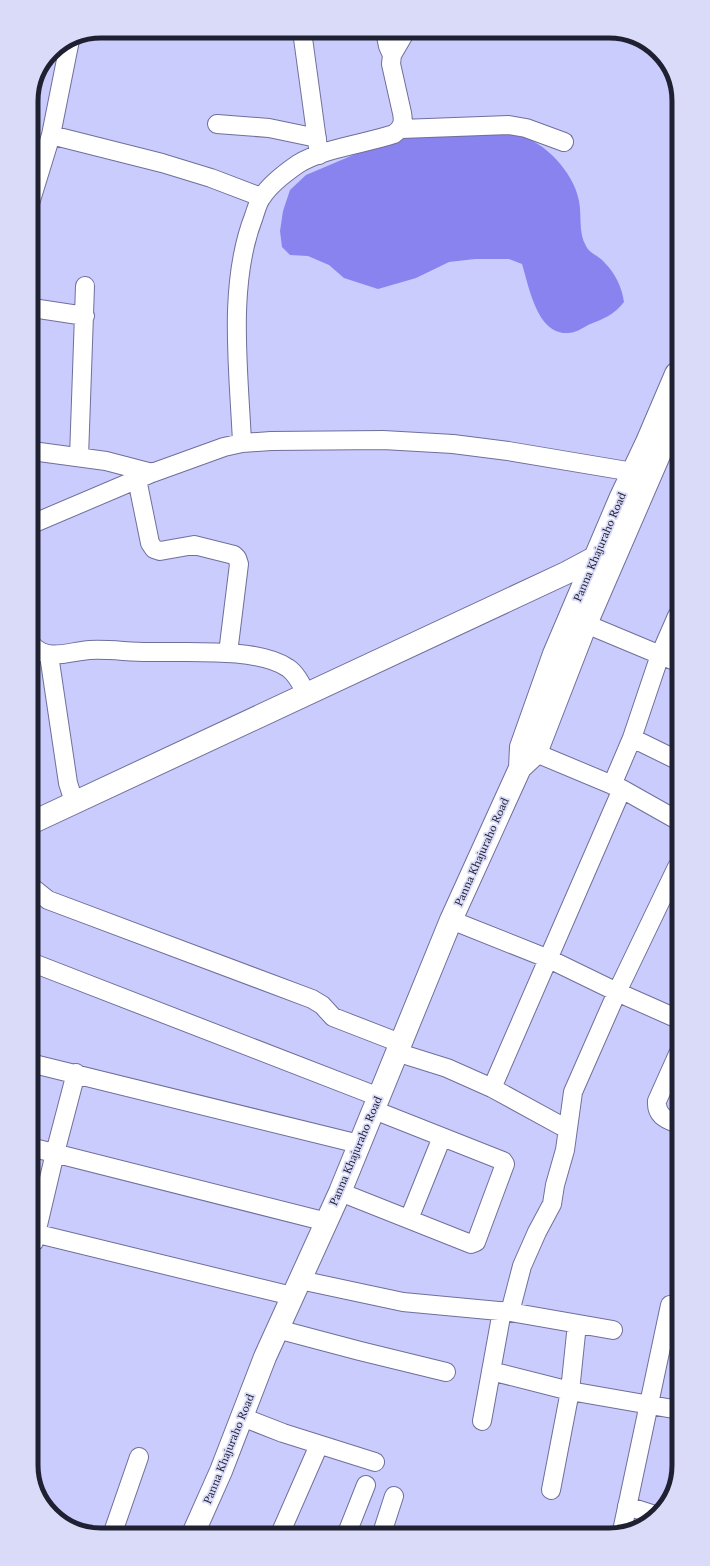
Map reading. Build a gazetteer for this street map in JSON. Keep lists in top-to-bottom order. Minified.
{"streets":{"main road":["Panna Khajuraho Road"]}}
